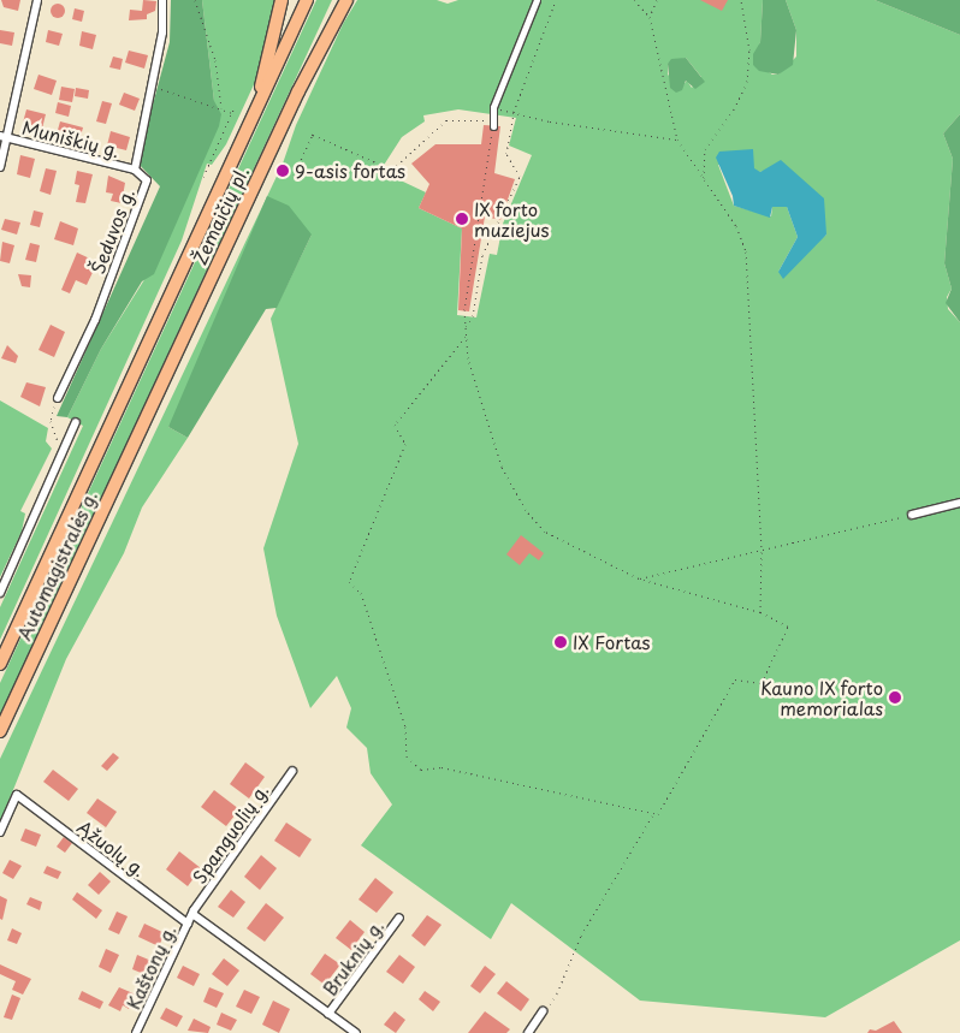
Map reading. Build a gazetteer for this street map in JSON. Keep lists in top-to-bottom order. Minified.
{"streets":{"highway":["Žemaičių pl.","Automagistralės g."],"street":["Muniškių g.","Šeduvos g.","Spanguolių g.","Ąžuolų g.","Bruknių g.","Kaštonų g."]},"crossings":[["Muniškių g.","Šeduvos g."],["Žemaičių pl.","Automagistralės g."],["Spanguolių g.","Kaštonų g."],["Ąžuolų g.","Kaštonų g."]],"places":["9-asis fortas","IX forto muziejus","IX Fortas","Kauno IX forto memorialas"]}
